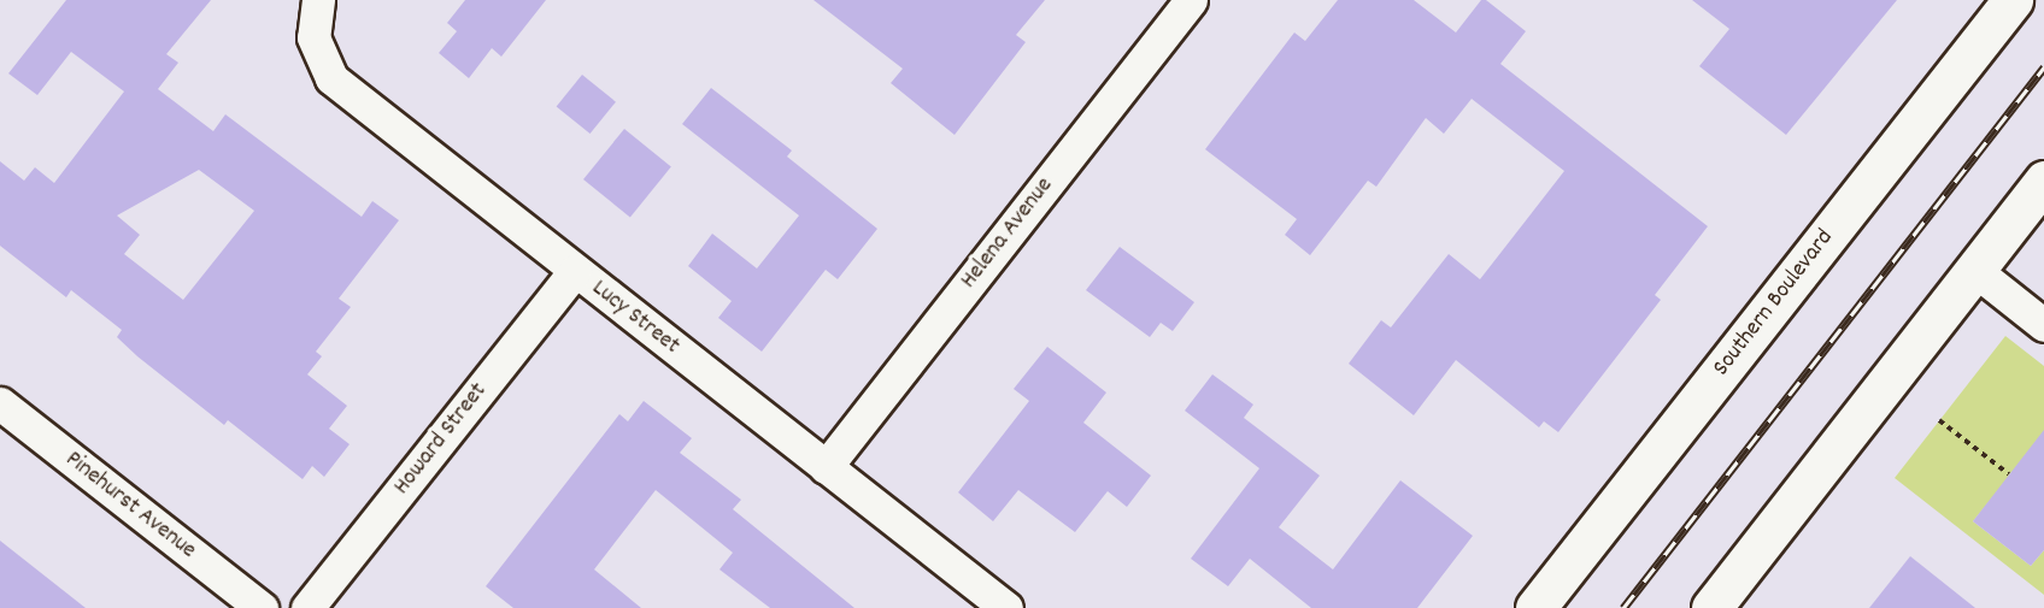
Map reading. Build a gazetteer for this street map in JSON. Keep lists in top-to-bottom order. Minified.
{"streets":{"street":["Helena Avenue","Southern Boulevard","Lucy Street","Howard Street","Pinehurst Avenue"]},"crossings":[["Helena Avenue","Lucy Street"],["Lucy Street","Howard Street"]]}
